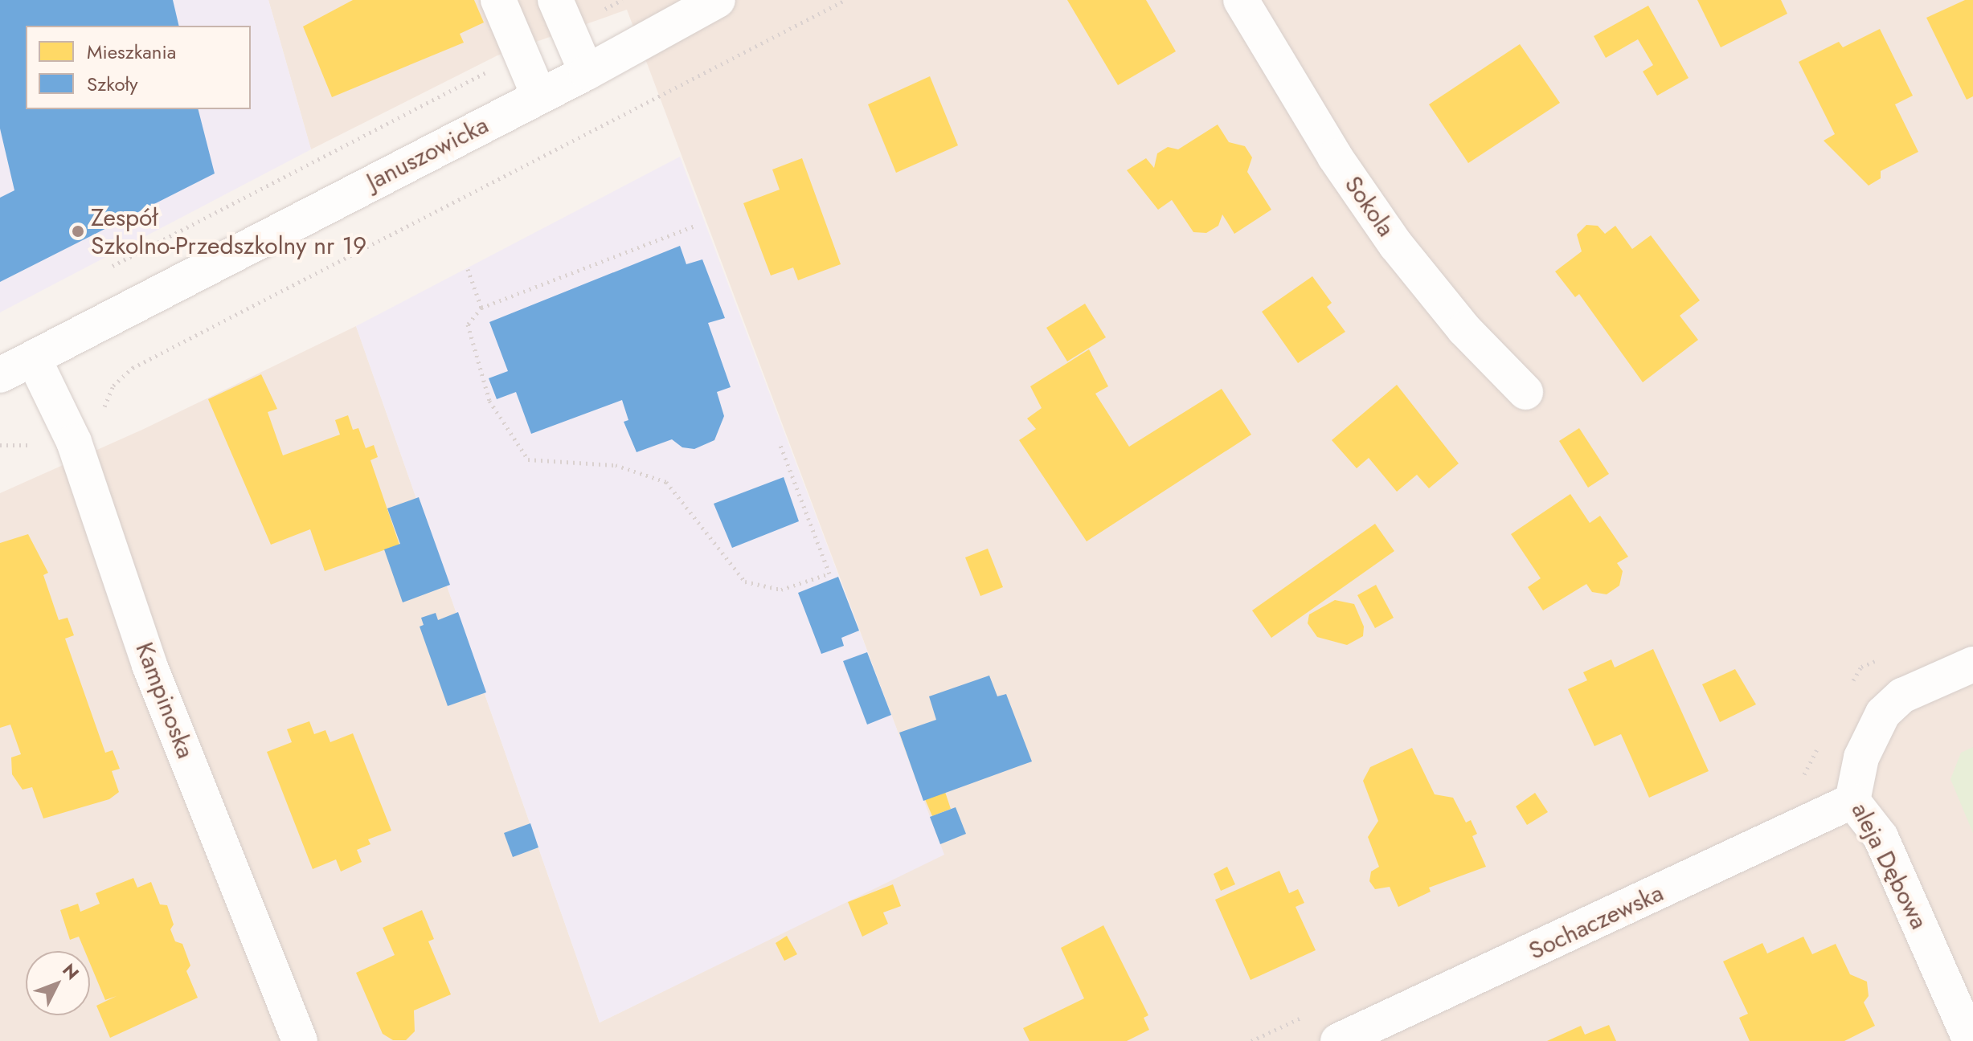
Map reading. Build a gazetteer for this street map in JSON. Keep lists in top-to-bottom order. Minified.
{"streets":{"street":["Januszowicka","Sokola","Kampinoska","aleja Dębowa","Sochaczewska"]},"crossings":[["Januszowicka","Kampinoska"],["aleja Dębowa","Sochaczewska"]],"places":["Zespół Szkolno-Przedszkolny nr 19"],"legend":["Mieszkania","Szkoły"],"north":"top right"}
